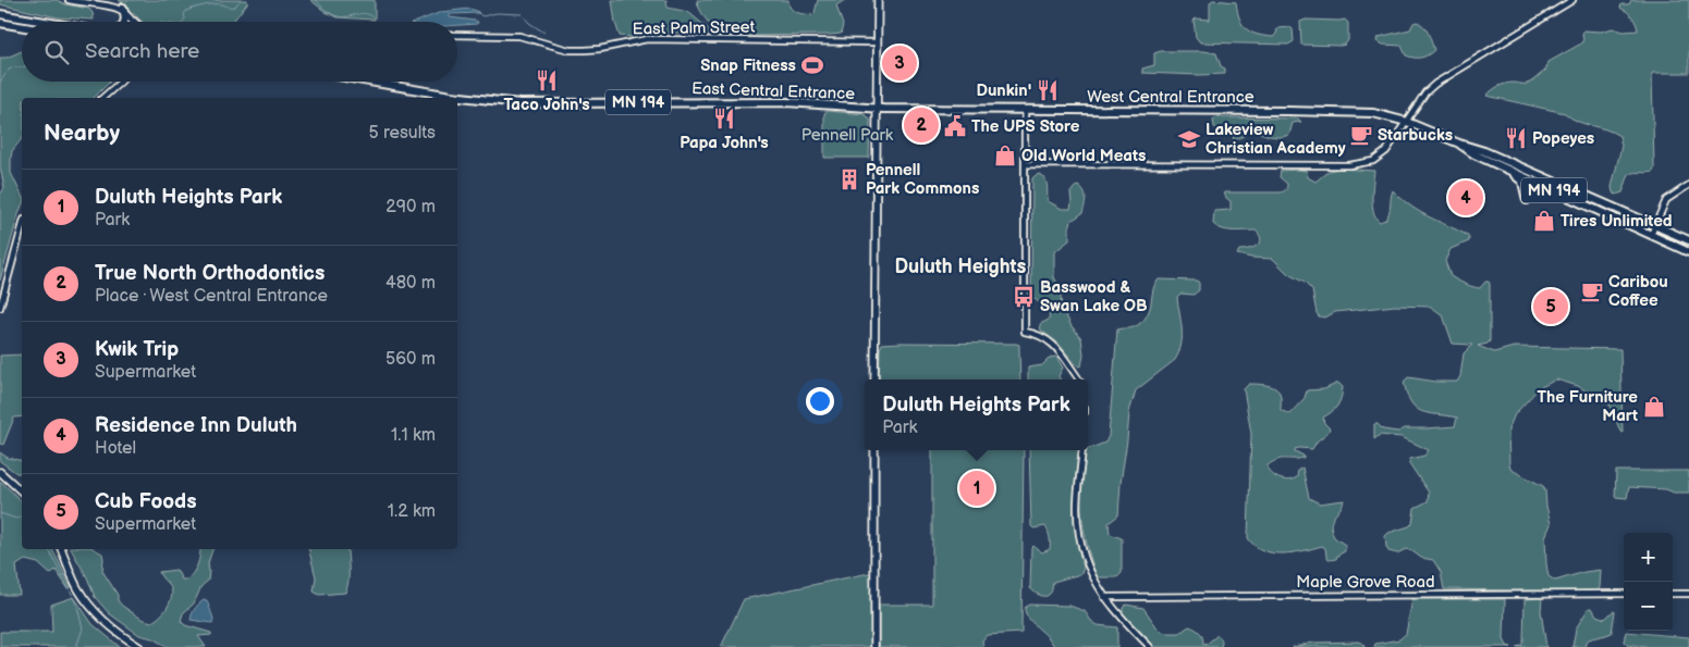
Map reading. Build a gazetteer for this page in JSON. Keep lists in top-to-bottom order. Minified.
{"streets":{"highway":["East Central Entrance","West Central Entrance","MN 194"],"street":["East Palm Street","Maple Grove Road"]},"crossings":[["East Central Entrance","West Central Entrance"]],"districts":["Duluth Heights"],"parks":["Pennell Park"],"places":{"sports":["Snap Fitness"],"restaurant":["Taco John's","Dunkin'","Papa John's","Popeyes"],"public building":["The UPS Store"],"cafe":["Starbucks","Caribou Coffee"],"school or university":["Lakeview Christian Academy"],"shop":["Old World Meats","Tires Unlimited","The Furniture Mart"],"building":["Pennell Park Commons"],"bus stop":["Basswood & Swan Lake OB"]},"page":{"search":"Search here","pins":["3","2","4","5","1"],"heading":["Nearby","5 results"],"list":[{"mark":"1","name":"Duluth Heights Park","note":"Park","value":"290 m"},{"mark":"2","name":"True North Orthodontics","note":"Place · West Central Entrance","value":"480 m"},{"mark":"3","name":"Kwik Trip","note":"Supermarket","value":"560 m"},{"mark":"4","name":"Residence Inn Duluth","note":"Hotel","value":"1.1 km"},{"mark":"5","name":"Cub Foods","note":"Supermarket","value":"1.2 km"}],"popup":["Duluth Heights Park","Park"],"map_buttons":["+","−"]}}
